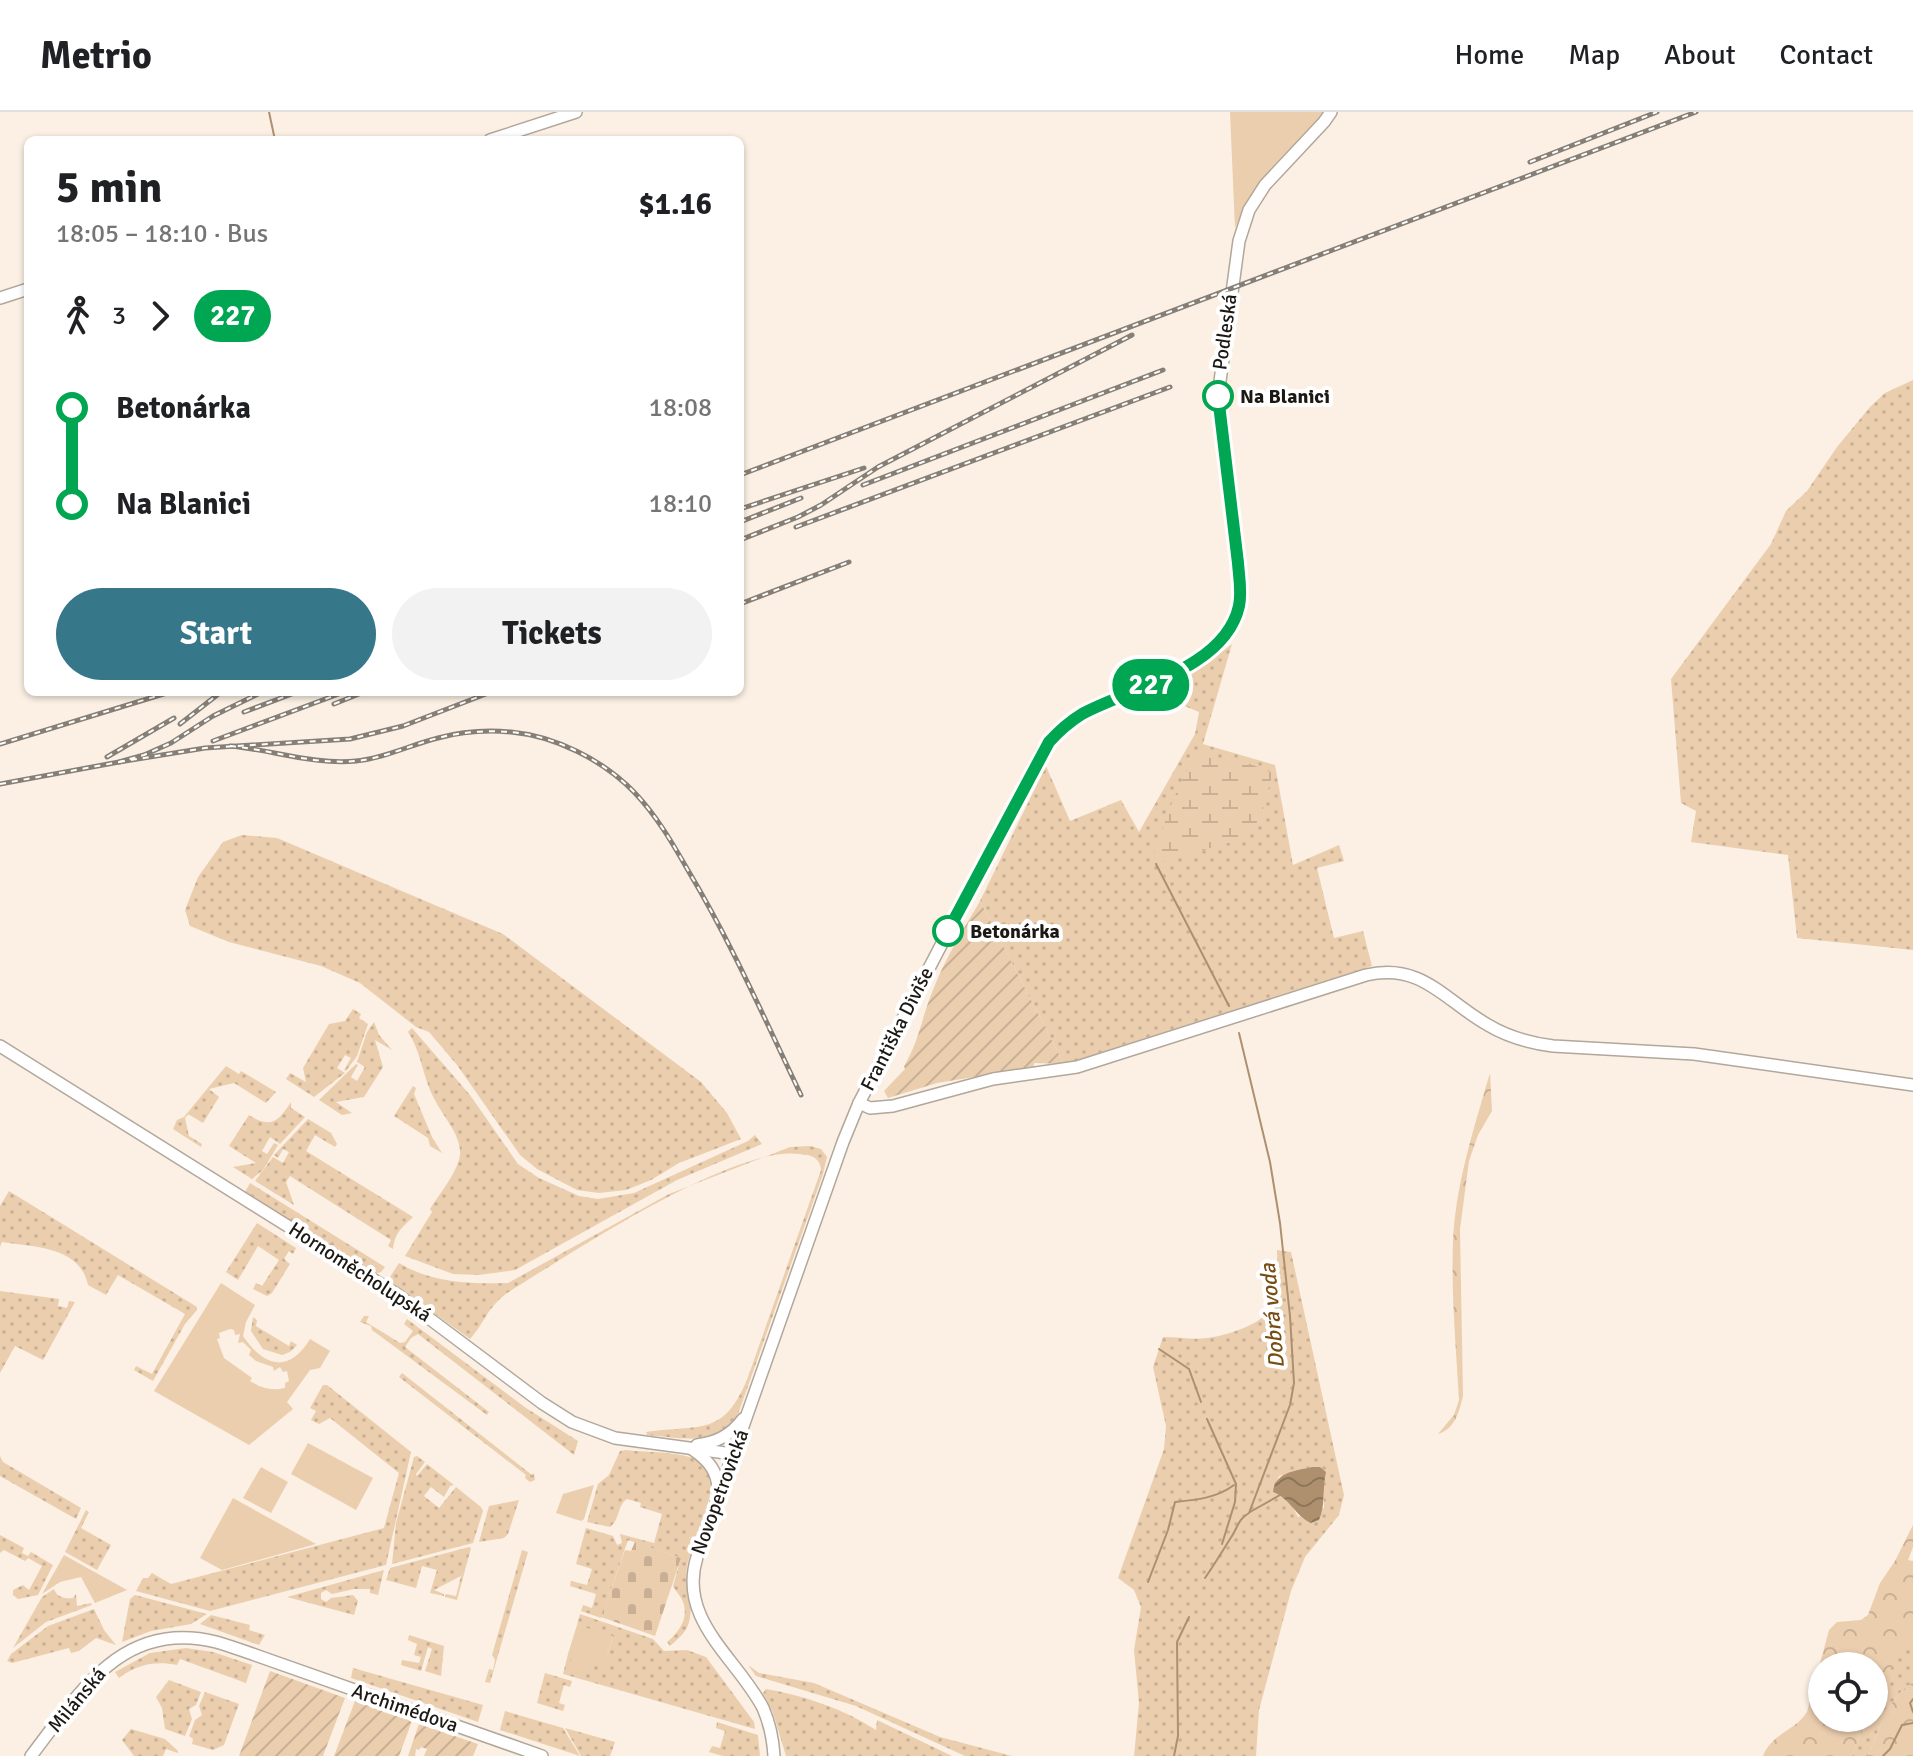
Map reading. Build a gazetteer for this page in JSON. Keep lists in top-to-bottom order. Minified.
{"streets":{"street":["Podleská","Františka Diviše","Hornoměcholupská","Novopetrovická","Milánská","Archimédova"]},"crossings":[["Podleská","Františka Diviše"],["Františka Diviše","Novopetrovická"],["Hornoměcholupská","Novopetrovická"],["Milánská","Archimédova"]],"water":["Dobrá voda"],"places":["Na Blanici","Betonárka"],"lines":["bus line 227"],"page":{"header":"Metrio","nav":["Home","Map","About","Contact"],"on_map":"227","heading":["5 min","18:05 – 18:10 · Bus","$1.16"],"legs":["3","227"],"list":[{"name":"Betonárka","value":"18:08"},{"name":"Na Blanici","value":"18:10"}],"buttons":["Start","Tickets"]}}
